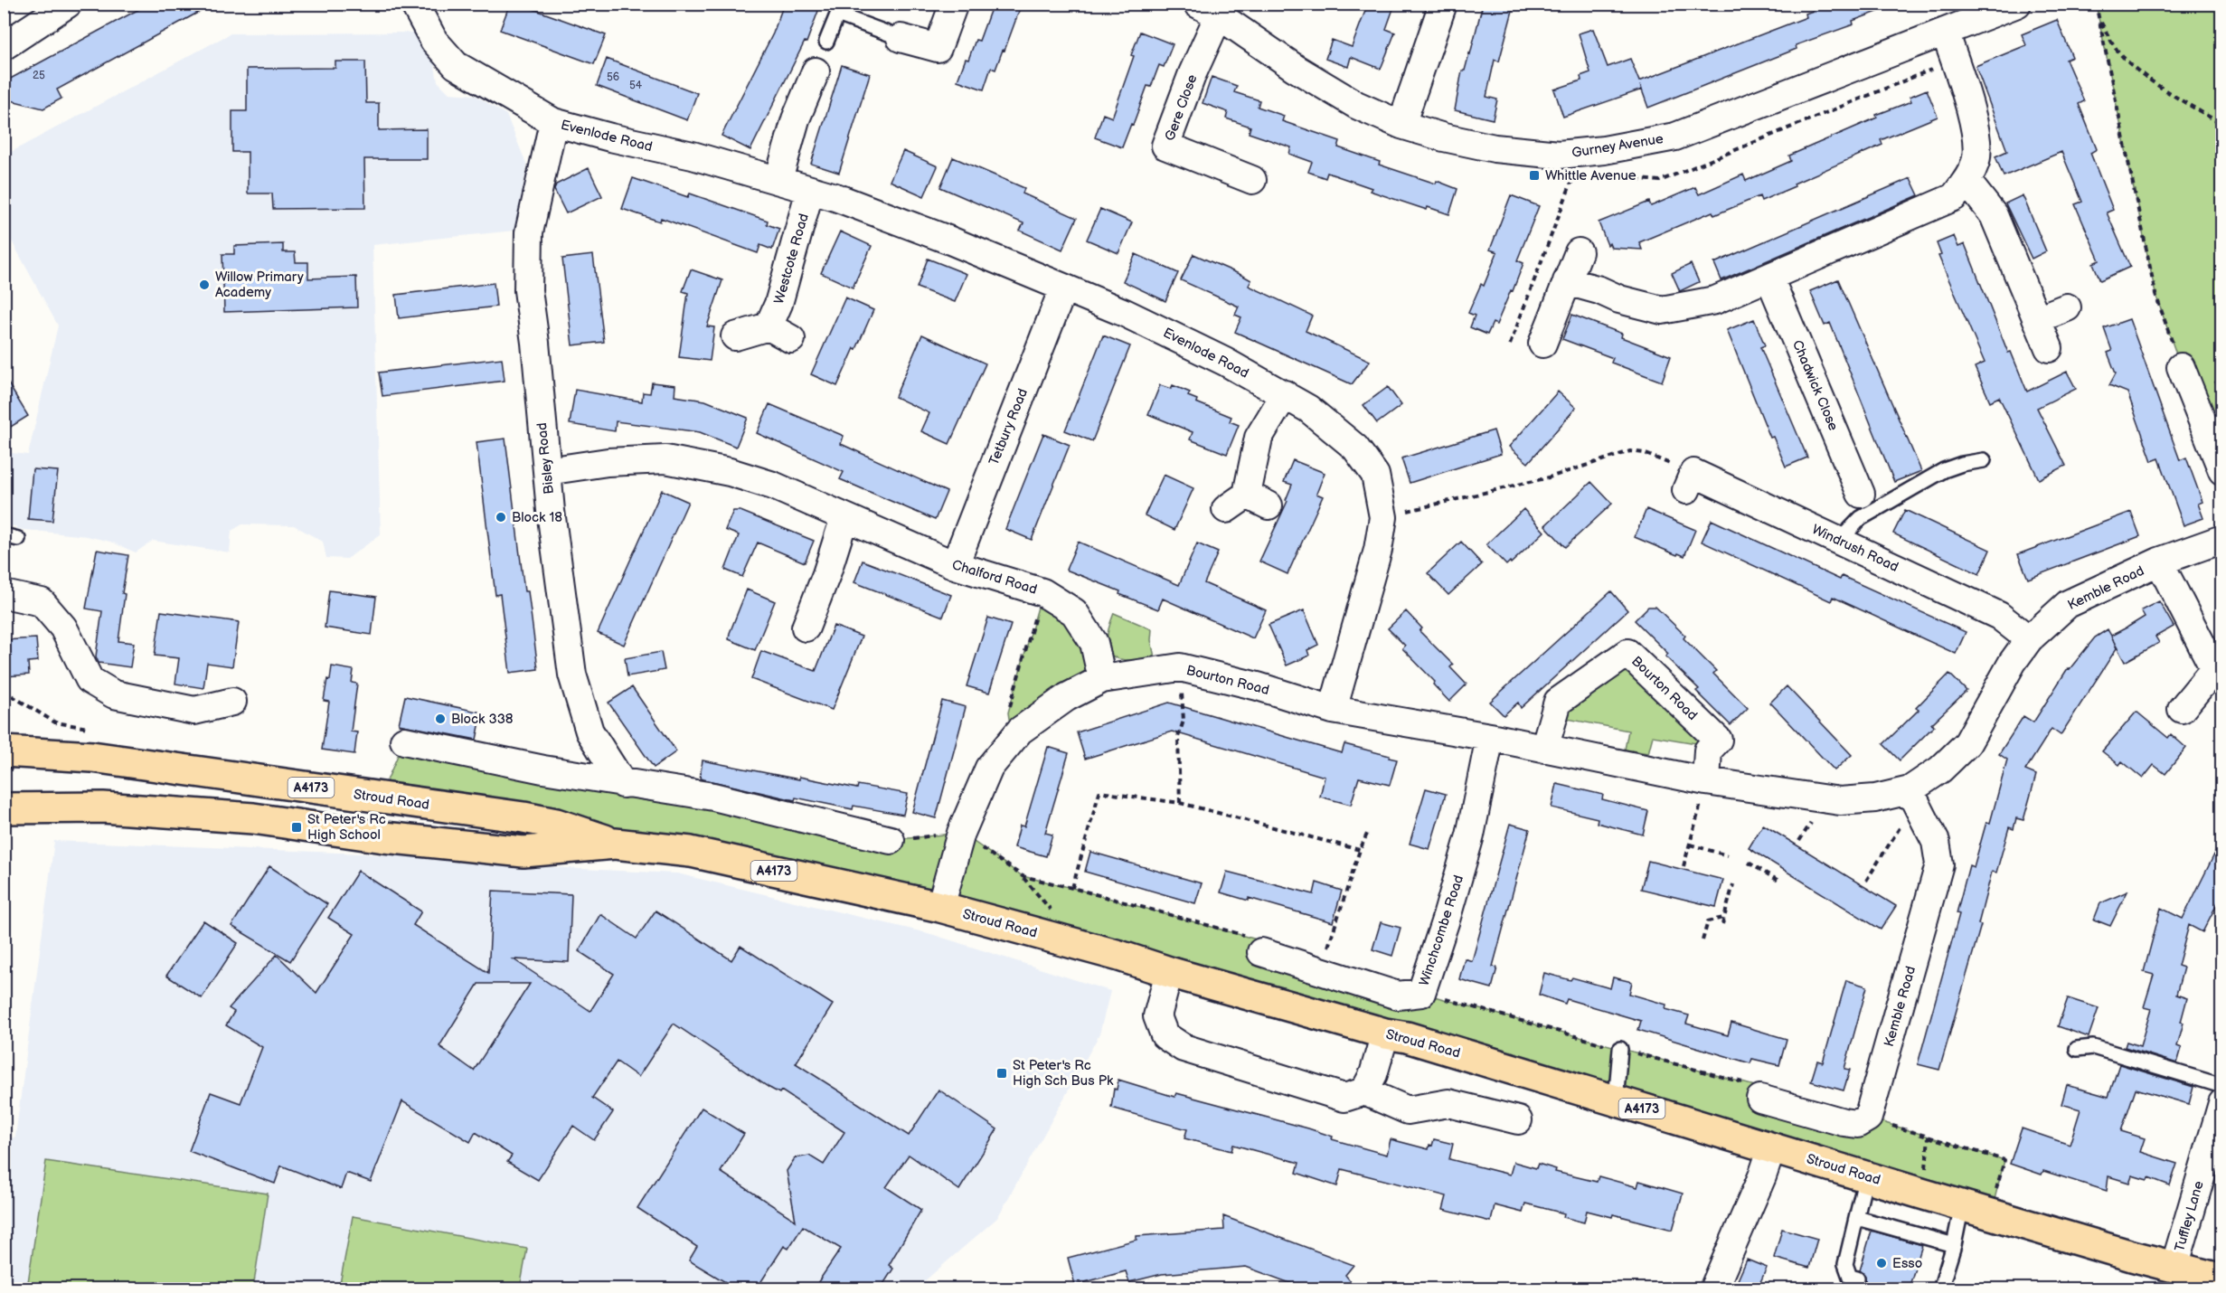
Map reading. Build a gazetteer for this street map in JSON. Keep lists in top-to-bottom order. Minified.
{"streets":{"main road":["A4173","Stroud Road"],"street":["Gere Close","Evenlode Road","Gurney Avenue","Westcote Road","Chadwick Close","Tetbury Road","Bisley Road","Windrush Road","Chalford Road","Kemble Road","Bourton Road","Winchcombe Road","Tuffley Lane"]},"crossings":[["Gere Close","Gurney Avenue"],["Evenlode Road","Westcote Road"],["Evenlode Road","Tetbury Road"],["Evenlode Road","Bisley Road"],["Evenlode Road","Bourton Road"],["Tetbury Road","Chalford Road"],["Bisley Road","Chalford Road"],["Windrush Road","Kemble Road"],["Chalford Road","Bourton Road"],["Kemble Road","Bourton Road"],["Bourton Road","Stroud Road"],["Bourton Road","Winchcombe Road"],["Stroud Road","Tuffley Lane"]],"places":{"transit":["Whittle Avenue","St Peter's Rc High School","St Peter's Rc High Sch Bus Pk"],"other":["Willow Primary Academy","Block 18","Block 338","Esso"]},"house_numbers":["25","56","54"]}
